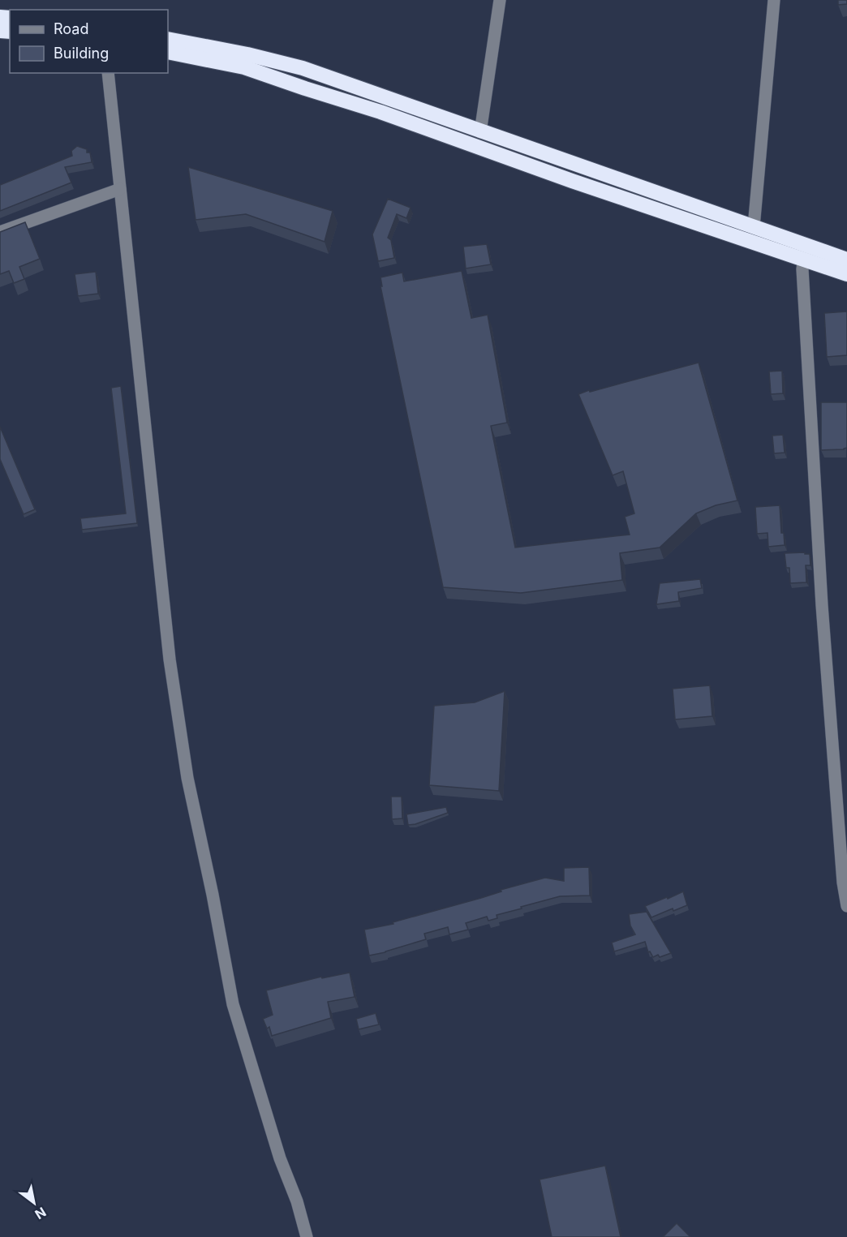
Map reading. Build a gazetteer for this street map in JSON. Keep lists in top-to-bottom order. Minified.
{"legend":["Road","Building"],"north":"bottom right"}
